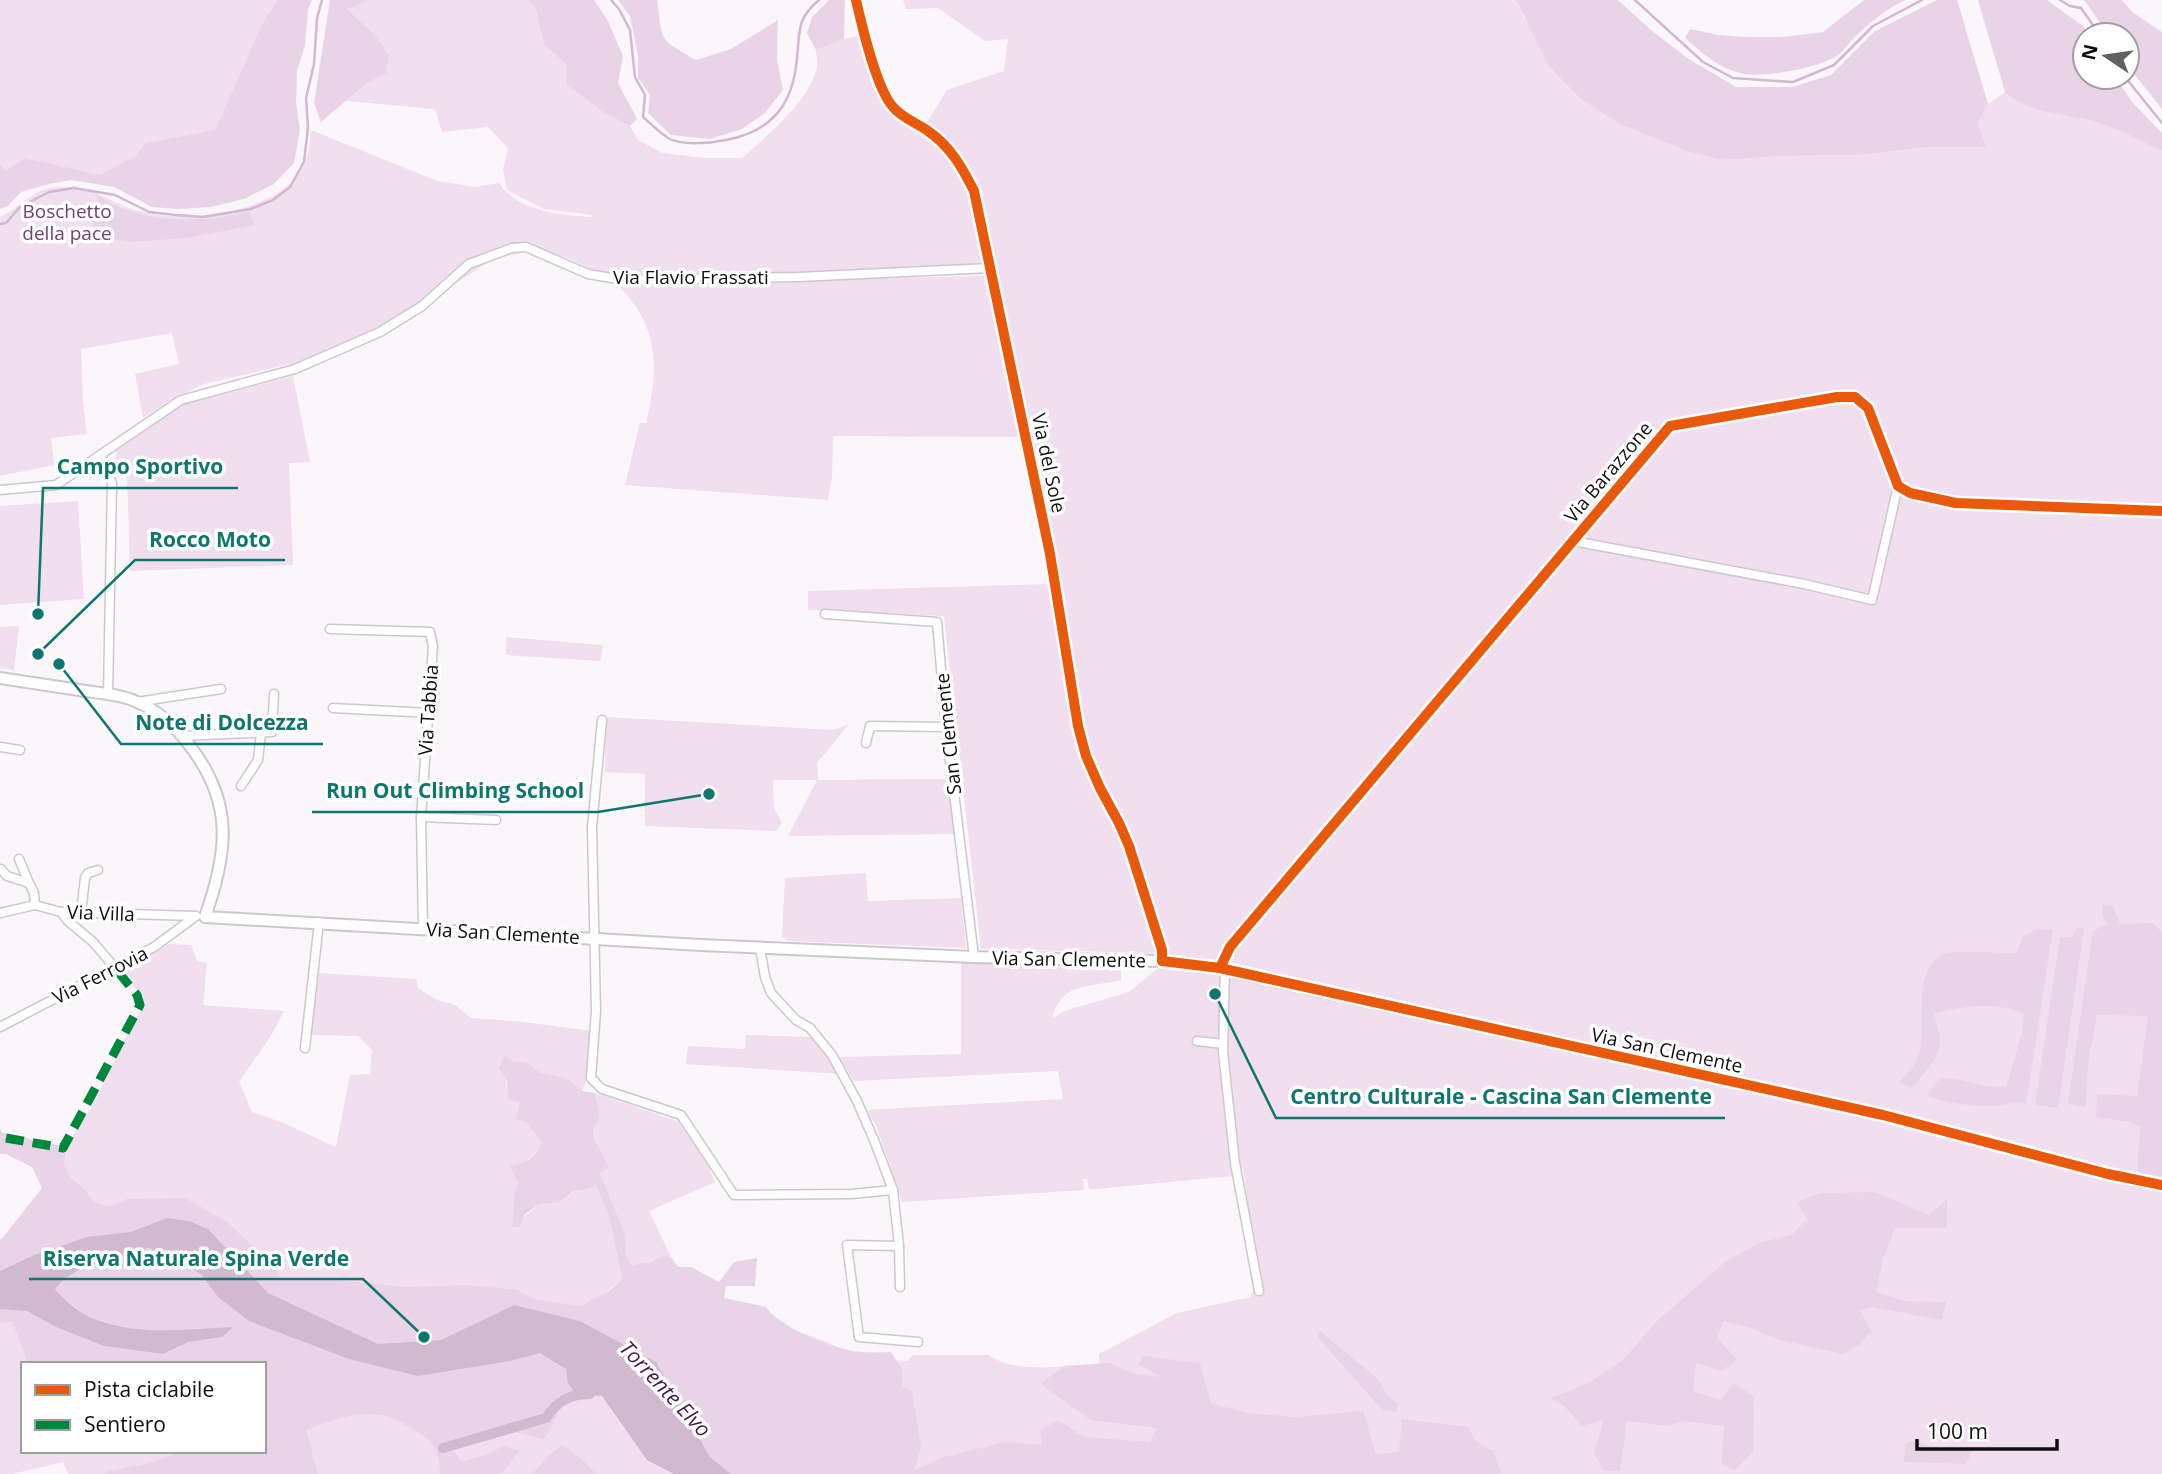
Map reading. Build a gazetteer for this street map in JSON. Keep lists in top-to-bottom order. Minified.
{"streets":{"street":["Via Flavio Frassati","Via del Sole","Via Barazzone","Via Tabbia","San Clemente","Via Villa","Via San Clemente","Via Ferrovia"]},"crossings":[["Via Flavio Frassati","Via del Sole"],["Via del Sole","Via San Clemente"],["Via Barazzone","Via San Clemente"],["Via Tabbia","Via San Clemente"],["San Clemente","Via San Clemente"],["Via Villa","Via San Clemente"],["Via Villa","Via Ferrovia"],["Via San Clemente","Via Ferrovia"]],"water":["Torrente Elvo"],"parks":["Boschetto della pace"],"places":["Campo Sportivo","Rocco Moto","Note di Dolcezza","Run Out Climbing School","Centro Culturale - Cascina San Clemente","Riserva Naturale Spina Verde"],"legend":["Pista ciclabile","Sentiero"],"scale_bar":"100 m","north":"left"}
